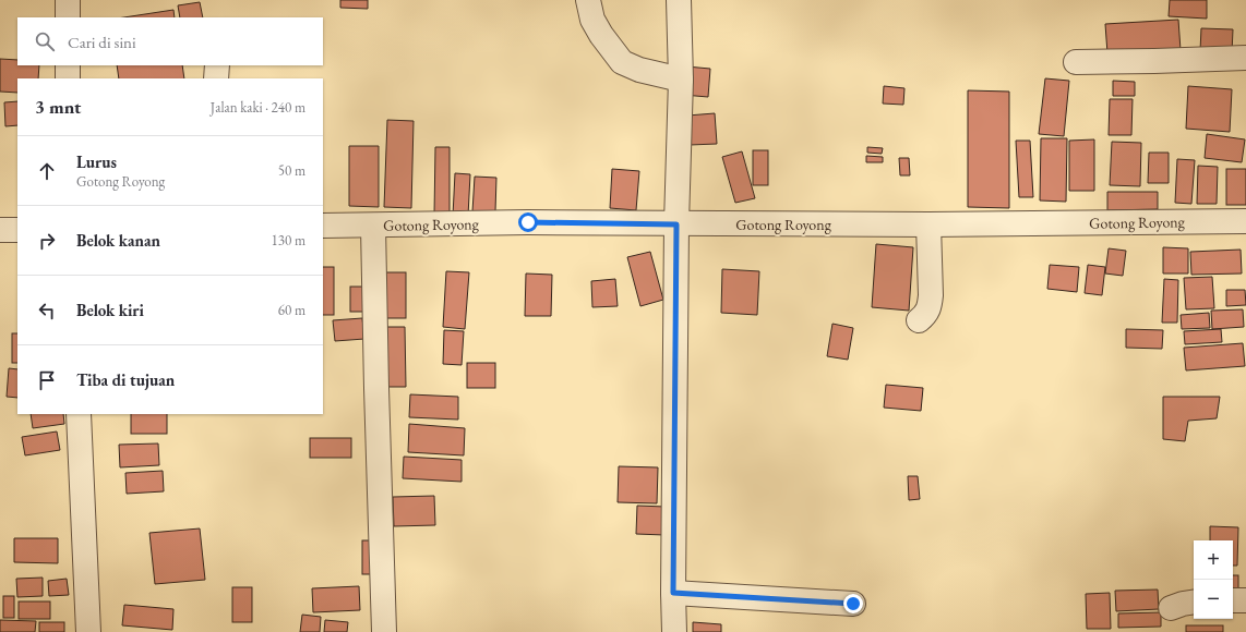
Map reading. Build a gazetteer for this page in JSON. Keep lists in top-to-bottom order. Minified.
{"streets":{"street":["Gotong Royong"]},"page":{"search":"Cari di sini","heading":["3 mnt","Jalan kaki · 240 m"],"list":[["Lurus","Gotong Royong","50 m"],["Belok kanan","130 m"],["Belok kiri","60 m"],"Tiba di tujuan"],"map_buttons":["+","−"]}}
